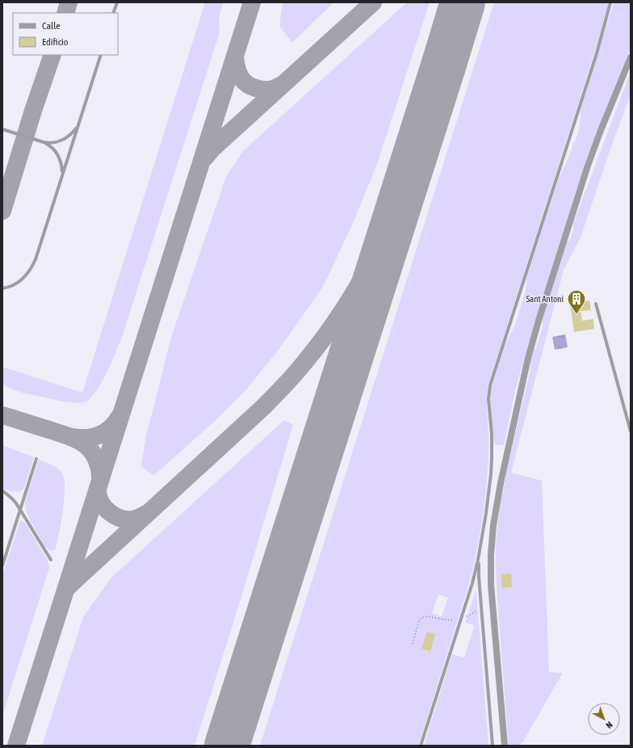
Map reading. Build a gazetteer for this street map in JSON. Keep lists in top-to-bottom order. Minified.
{"places":{"building":["Sant Antoni"]},"legend":["Calle","Edificio"],"north":"bottom right"}
